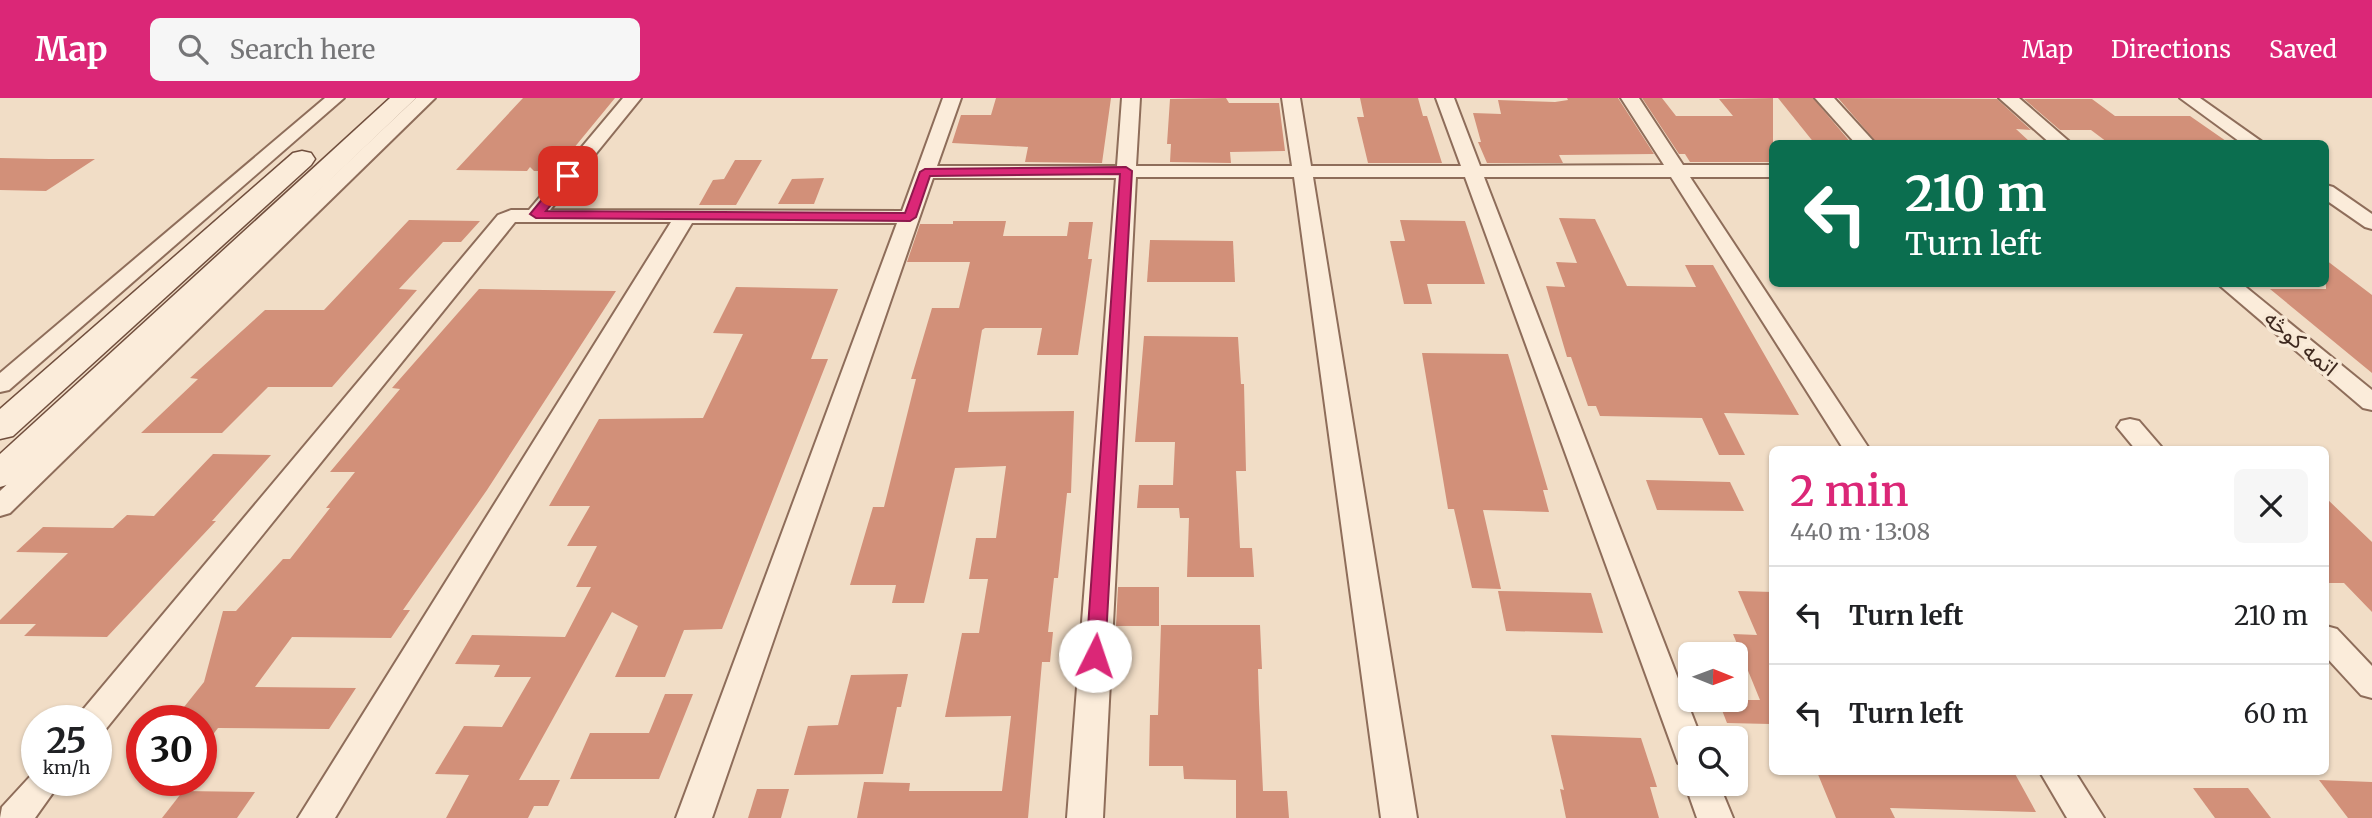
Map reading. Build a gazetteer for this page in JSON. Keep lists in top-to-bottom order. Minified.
{"streets":{"street":["اتمه کوڅه"]},"north":"right","page":{"header":"Map","search":"Search here","nav":["Map","Directions","Saved"],"turn":["210 m","Turn left"],"heading":["2 min","440 m · 13:08"],"list":[{"name":"Turn left","value":"210 m"},{"name":"Turn left","value":"60 m"}],"speed":"25 km/h","limit":"30"}}
